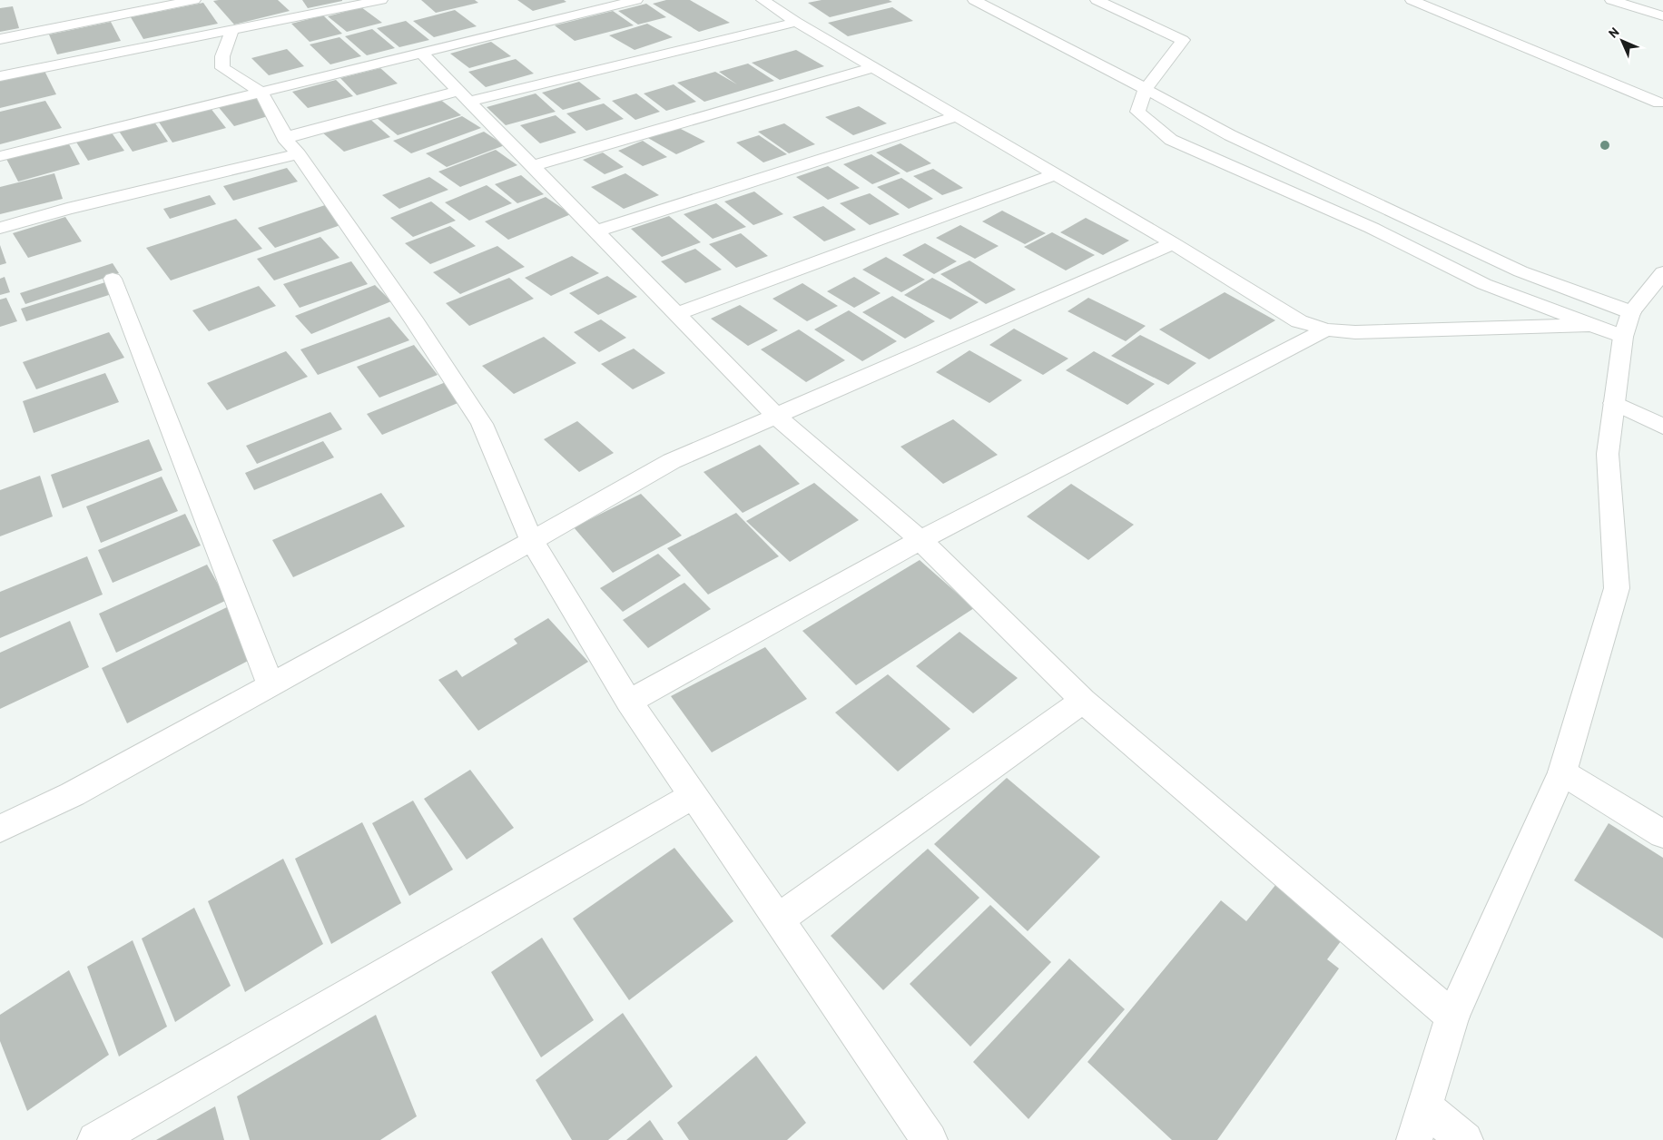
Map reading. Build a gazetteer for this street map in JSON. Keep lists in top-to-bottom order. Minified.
{"north":"top left"}
